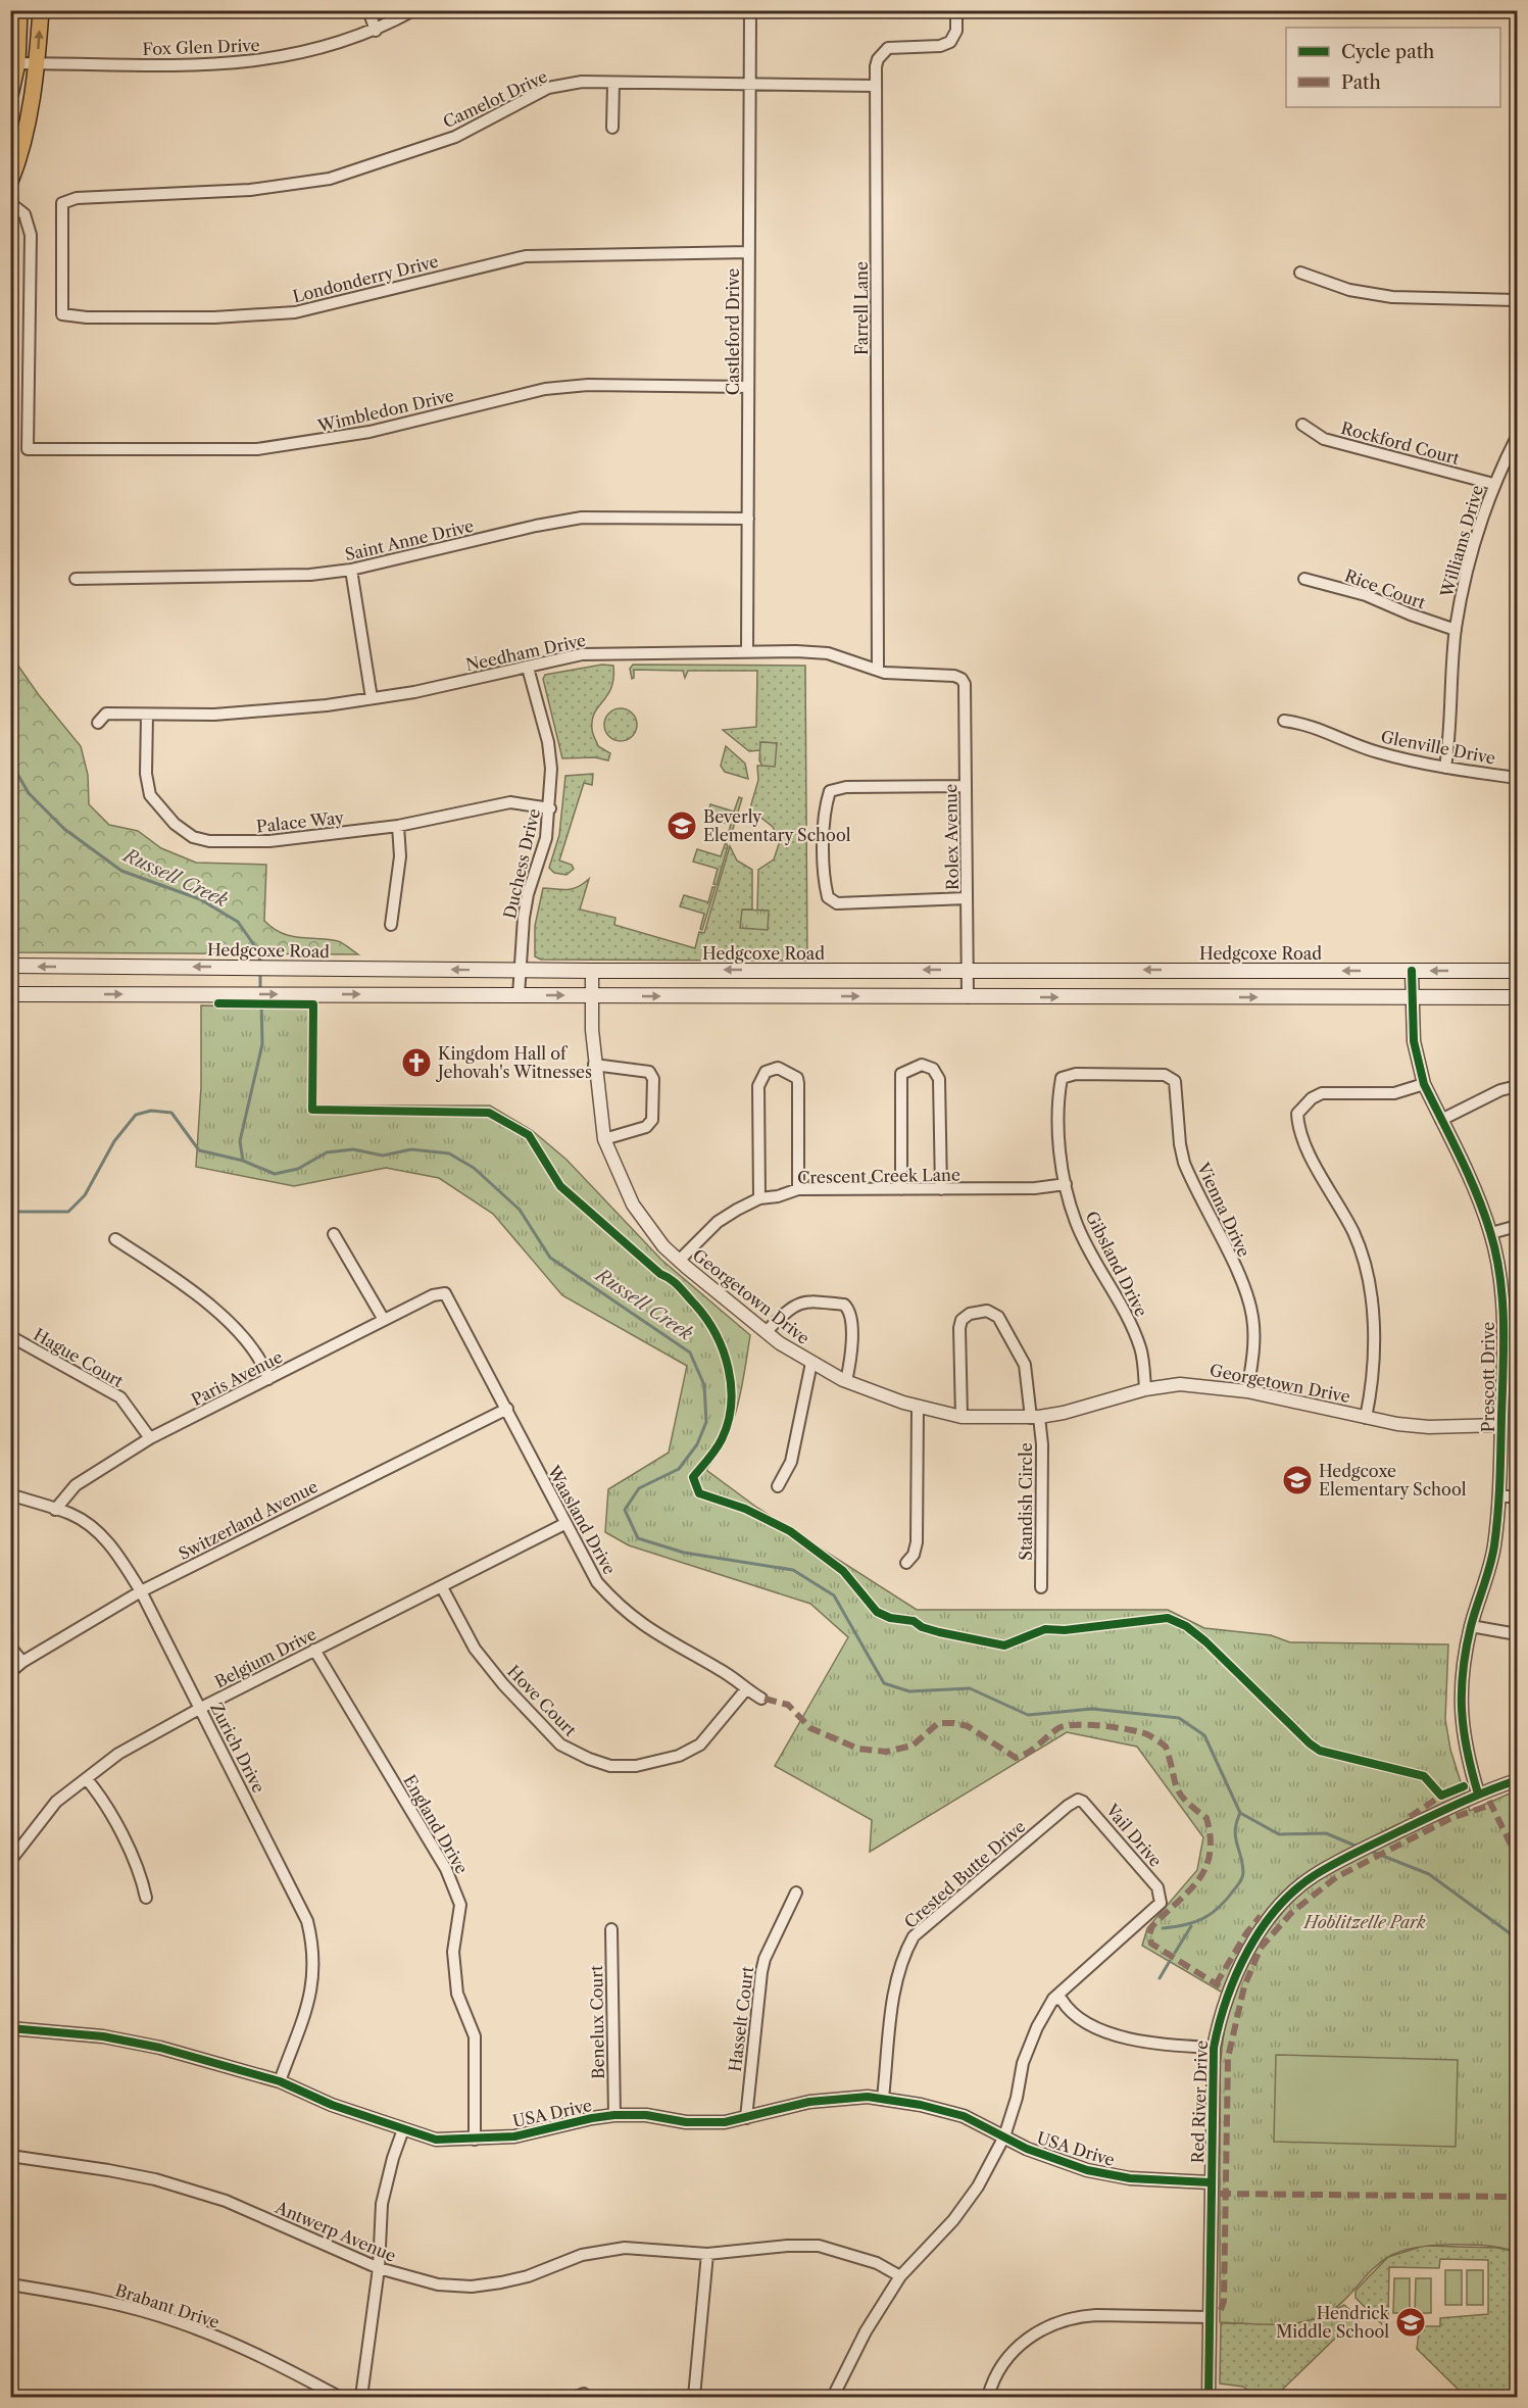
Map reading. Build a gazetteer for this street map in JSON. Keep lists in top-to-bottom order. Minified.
{"streets":{"main road":["Hedgcoxe Road"],"street":["Fox Glen Drive","Camelot Drive","Londonderry Drive","Farrell Lane","Castleford Drive","Wimbledon Drive","Rockford Court","Saint Anne Drive","Williams Drive","Rice Court","Needham Drive","Glenville Drive","Palace Way","Rolex Avenue","Duchess Drive","Crescent Creek Lane","Vienna Drive","Gibsland Drive","Georgetown Drive","Hague Court","Prescott Drive","Paris Avenue","Standish Circle","Switzerland Avenue","Waasland Drive","Belgium Drive","Hove Court","Zurich Drive","England Drive","Vail Drive","Crested Butte Drive","Hasselt Court","Benelux Court","Red River Drive","USA Drive","Antwerp Avenue","Brabant Drive"]},"crossings":[["Camelot Drive","Londonderry Drive"],["Camelot Drive","Farrell Lane"],["Camelot Drive","Castleford Drive"],["Londonderry Drive","Castleford Drive"],["Farrell Lane","Needham Drive"],["Castleford Drive","Wimbledon Drive"],["Castleford Drive","Saint Anne Drive"],["Castleford Drive","Needham Drive"],["Rockford Court","Williams Drive"],["Williams Drive","Rice Court"],["Williams Drive","Glenville Drive"],["Needham Drive","Palace Way"],["Needham Drive","Rolex Avenue"],["Needham Drive","Duchess Drive"],["Palace Way","Duchess Drive"],["Rolex Avenue","Hedgcoxe Road"],["Duchess Drive","Hedgcoxe Road"],["Hedgcoxe Road","Georgetown Drive"],["Hedgcoxe Road","Prescott Drive"],["Crescent Creek Lane","Gibsland Drive"],["Crescent Creek Lane","Georgetown Drive"],["Vienna Drive","Gibsland Drive"],["Vienna Drive","Georgetown Drive"],["Gibsland Drive","Georgetown Drive"],["Georgetown Drive","Prescott Drive"],["Georgetown Drive","Standish Circle"],["Hague Court","Paris Avenue"],["Prescott Drive","Red River Drive"],["Paris Avenue","Waasland Drive"],["Paris Avenue","Zurich Drive"],["Switzerland Avenue","Waasland Drive"],["Switzerland Avenue","Zurich Drive"],["Waasland Drive","Belgium Drive"],["Waasland Drive","Hove Court"],["Belgium Drive","Hove Court"],["Belgium Drive","Zurich Drive"],["Belgium Drive","England Drive"],["Zurich Drive","USA Drive"],["England Drive","USA Drive"],["Vail Drive","Crested Butte Drive"],["Crested Butte Drive","USA Drive"],["Hasselt Court","USA Drive"],["Benelux Court","USA Drive"],["Red River Drive","USA Drive"]],"water":["Russell Creek"],"parks":["Hoblitzelle Park"],"places":{"school or university":["Beverly Elementary School","Hedgcoxe Elementary School","Hendrick Middle School"],"church":["Kingdom Hall of Jehovah's Witnesses"]},"legend":["Cycle path","Path"]}
